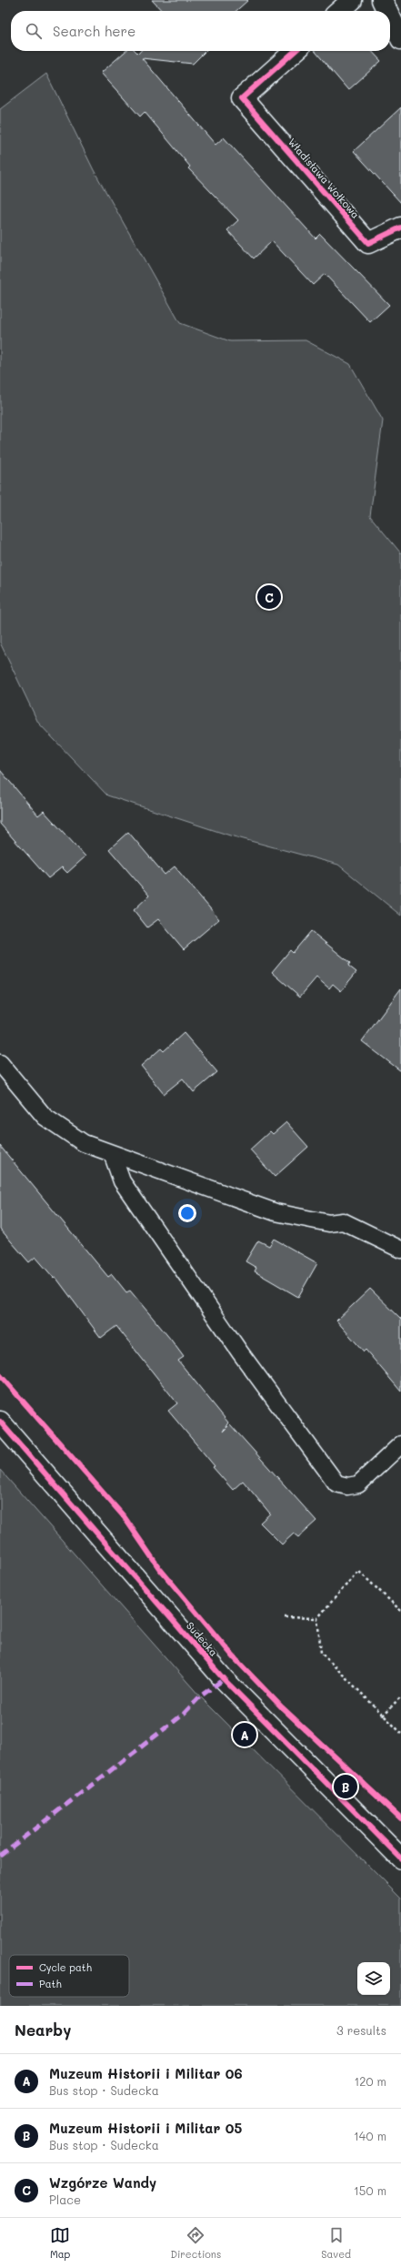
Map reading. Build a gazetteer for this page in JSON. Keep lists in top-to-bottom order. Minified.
{"streets":{"street":["Władisława Wołkowa","Sudecka"]},"legend":["Cycle path","Path"],"page":{"search":"Search here","pins":["C","A","B"],"heading":["Nearby","3 results"],"list":[{"mark":"A","name":"Muzeum Historii i Militar 06","note":"Bus stop · Sudecka","value":"120 m"},{"mark":"B","name":"Muzeum Historii i Militar 05","note":"Bus stop · Sudecka","value":"140 m"},{"mark":"C","name":"Wzgórze Wandy","note":"Place","value":"150 m"}],"nav":["Map","Directions","Saved"]}}
